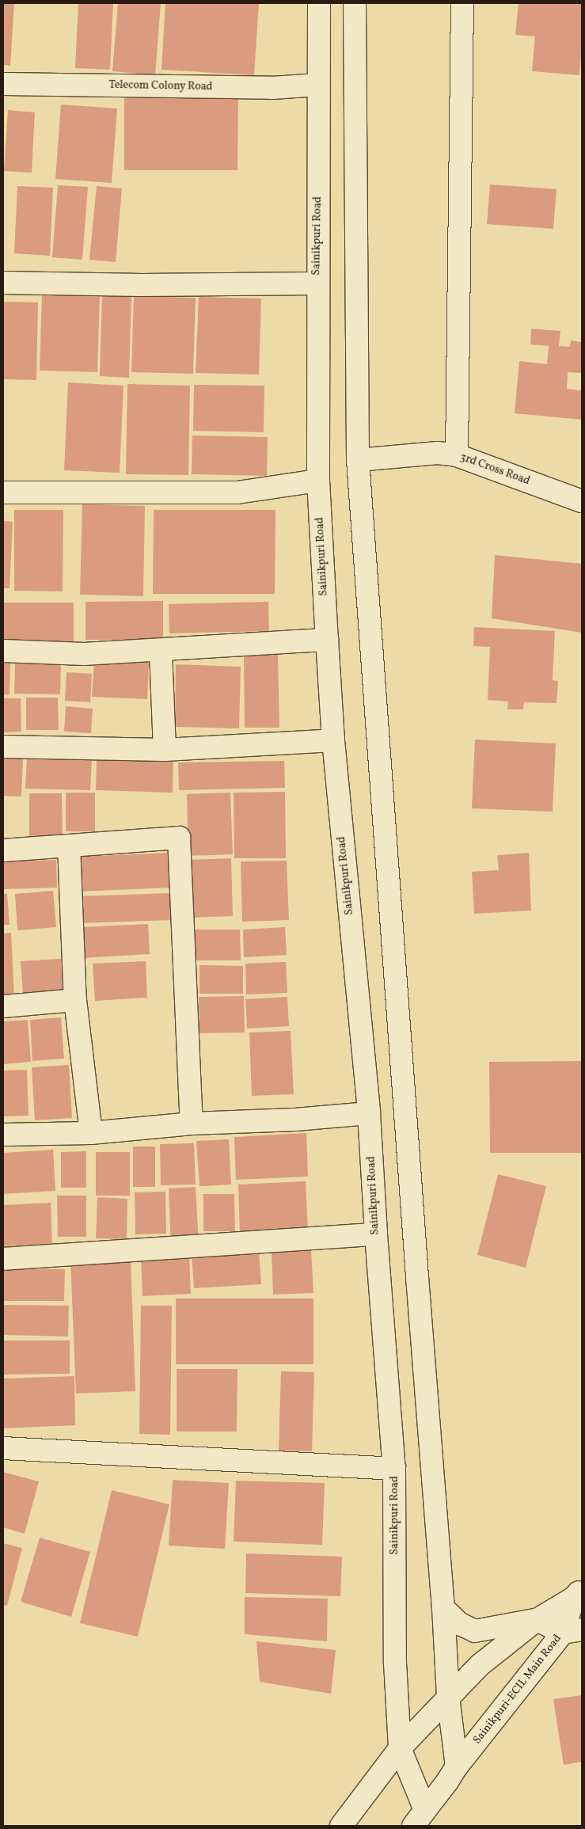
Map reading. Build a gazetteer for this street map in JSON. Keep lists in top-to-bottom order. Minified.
{"streets":{"street":["Telecom Colony Road","Sainikpuri Road","3rd Cross Road","Sainikpuri-ECIL Main Road"]},"crossings":[["Telecom Colony Road","Sainikpuri Road"],["Sainikpuri Road","Sainikpuri-ECIL Main Road"]]}
